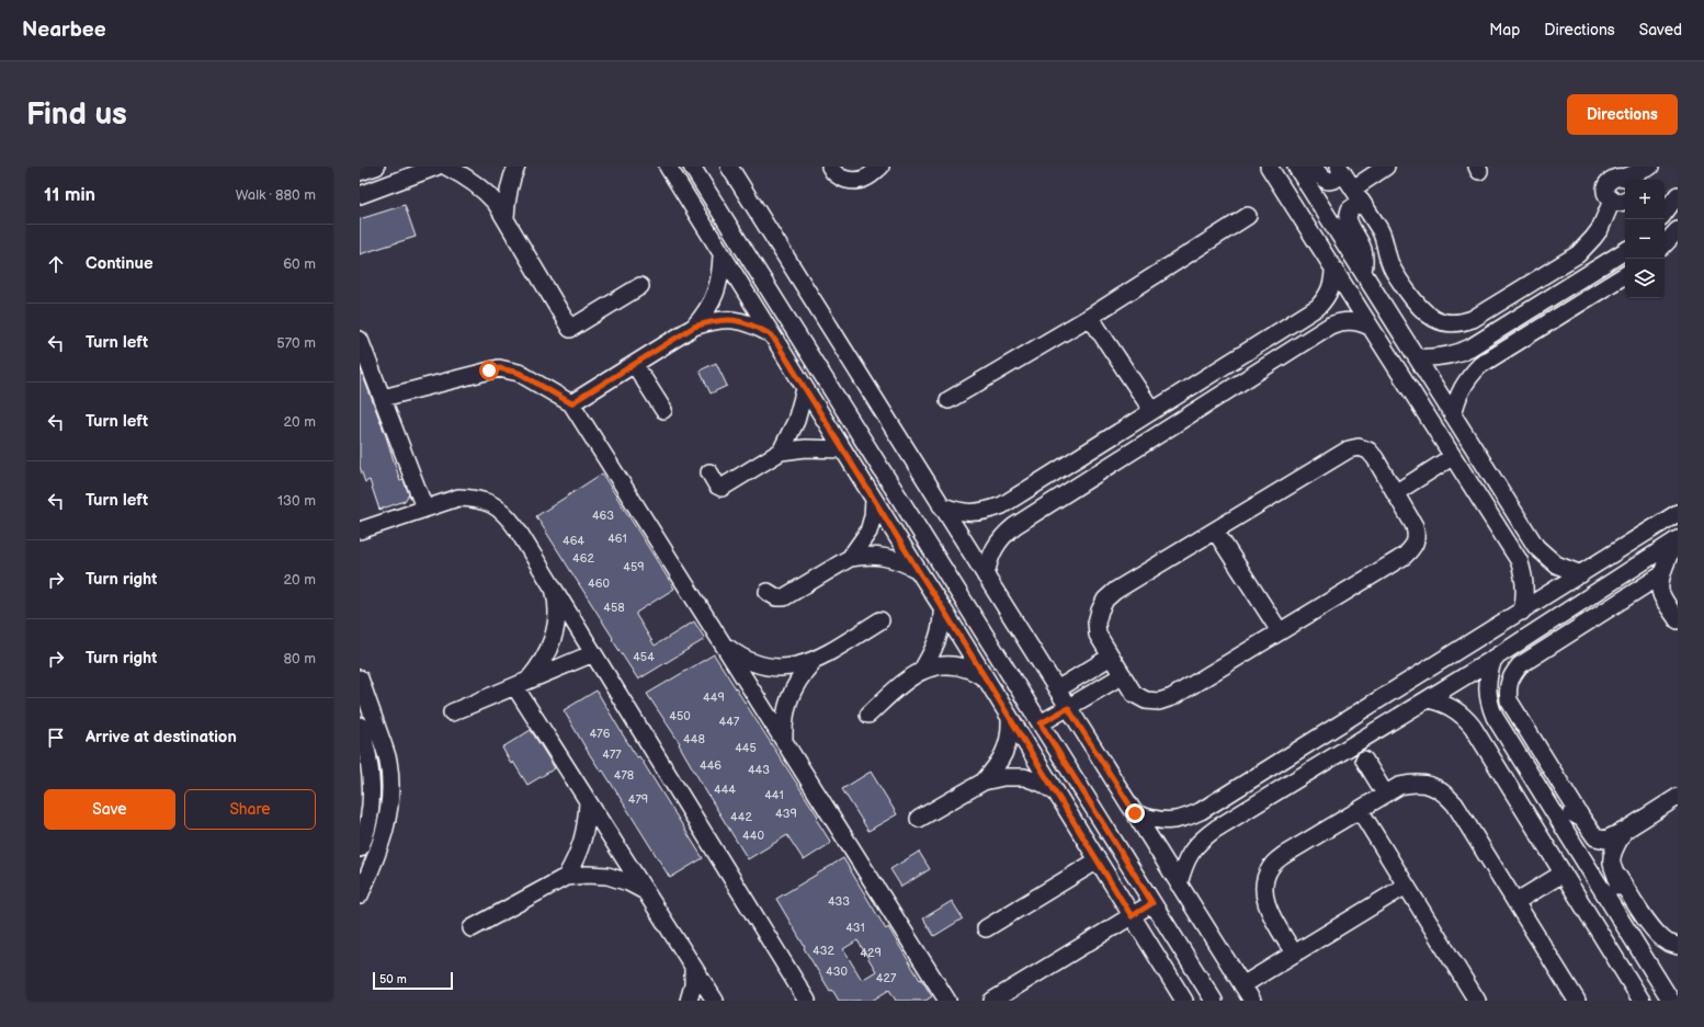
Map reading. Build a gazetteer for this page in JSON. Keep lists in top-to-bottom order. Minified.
{"house_numbers":["463","461","464","462","459","460","458","454","449","450","447","476","448","445","477","446","443","478","444","441","479","439","442","440","433","431","432","429","430","427"],"scale_bar":"50 m","page":{"header":"Nearbee","nav":["Map","Directions","Saved"],"buttons":["Directions",["Save","Share"]],"title":"Find us","heading":["11 min","Walk · 880 m"],"map_buttons":["+","−"],"list":[["Continue","60 m"],["Turn left","570 m"],["Turn left","20 m"],["Turn left","130 m"],["Turn right","20 m"],["Turn right","80 m"],"Arrive at destination"],"scale":"50 m"}}
